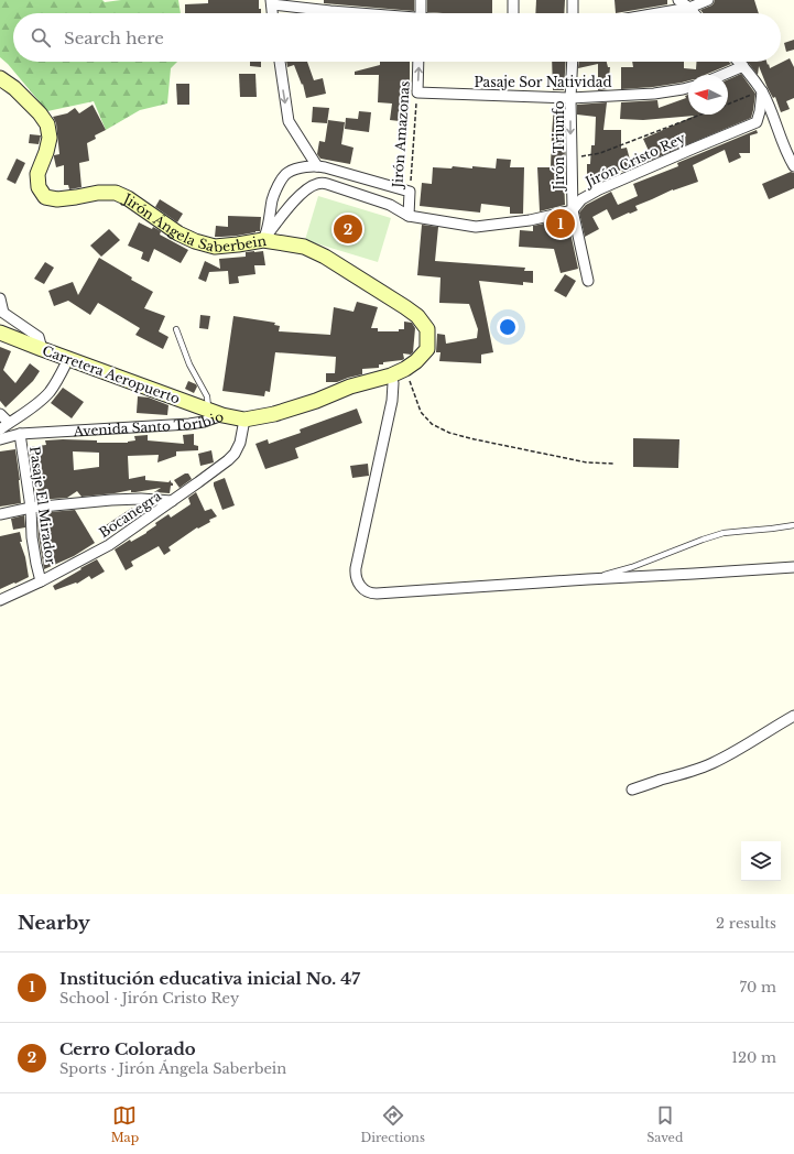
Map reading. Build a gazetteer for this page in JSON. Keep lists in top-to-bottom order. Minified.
{"streets":{"main road":["Jirón Ángela Saberbein","Carretera Aeropuerto","Avenida Santo Toribio"],"street":["Pasaje Sor Natividad","Jirón Amazonas","Jirón Triunfo","Jirón Cristo Rey","Pasaje El Mirador","Bocanegra"]},"crossings":[["Pasaje Sor Natividad","Jirón Amazonas"],["Pasaje Sor Natividad","Jirón Triunfo"],["Jirón Triunfo","Jirón Cristo Rey"],["Jirón Ángela Saberbein","Avenida Santo Toribio"],["Carretera Aeropuerto","Avenida Santo Toribio"],["Avenida Santo Toribio","Pasaje El Mirador"],["Avenida Santo Toribio","Bocanegra"],["Pasaje El Mirador","Bocanegra"]],"north":"left","page":{"search":"Search here","pins":["1","2"],"heading":["Nearby","2 results"],"list":[{"mark":"1","name":"Institución educativa inicial No. 47","note":"School · Jirón Cristo Rey","value":"70 m"},{"mark":"2","name":"Cerro Colorado","note":"Sports · Jirón Ángela Saberbein","value":"120 m"}],"nav":["Map","Directions","Saved"]}}
